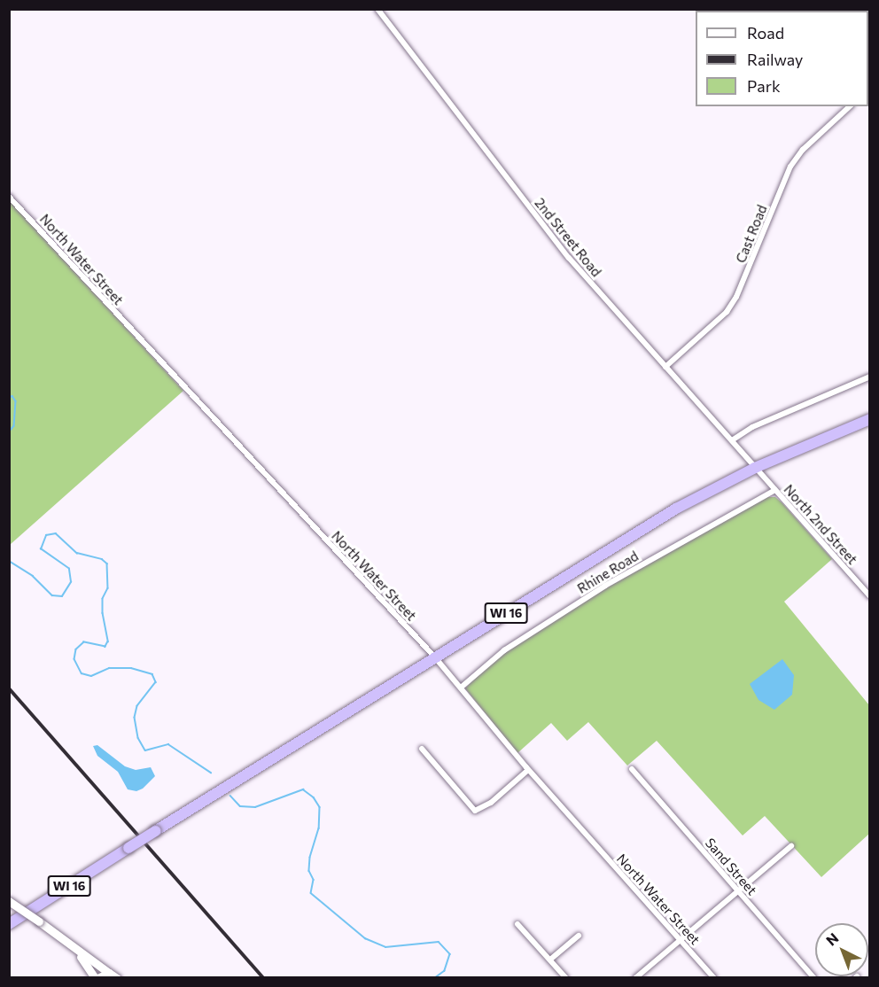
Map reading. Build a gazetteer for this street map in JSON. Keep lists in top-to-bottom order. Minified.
{"streets":{"highway":["WI 16"],"street":["Cast Road","2nd Street Road","North Water Street","North 2nd Street","Rhine Road","Sand Street"]},"crossings":[["Cast Road","2nd Street Road"],["2nd Street Road","North 2nd Street"],["2nd Street Road","WI 16"],["North Water Street","Rhine Road"],["North Water Street","WI 16"],["North 2nd Street","Rhine Road"],["North 2nd Street","WI 16"]],"legend":["Road","Railway","Park"],"north":"top left"}
